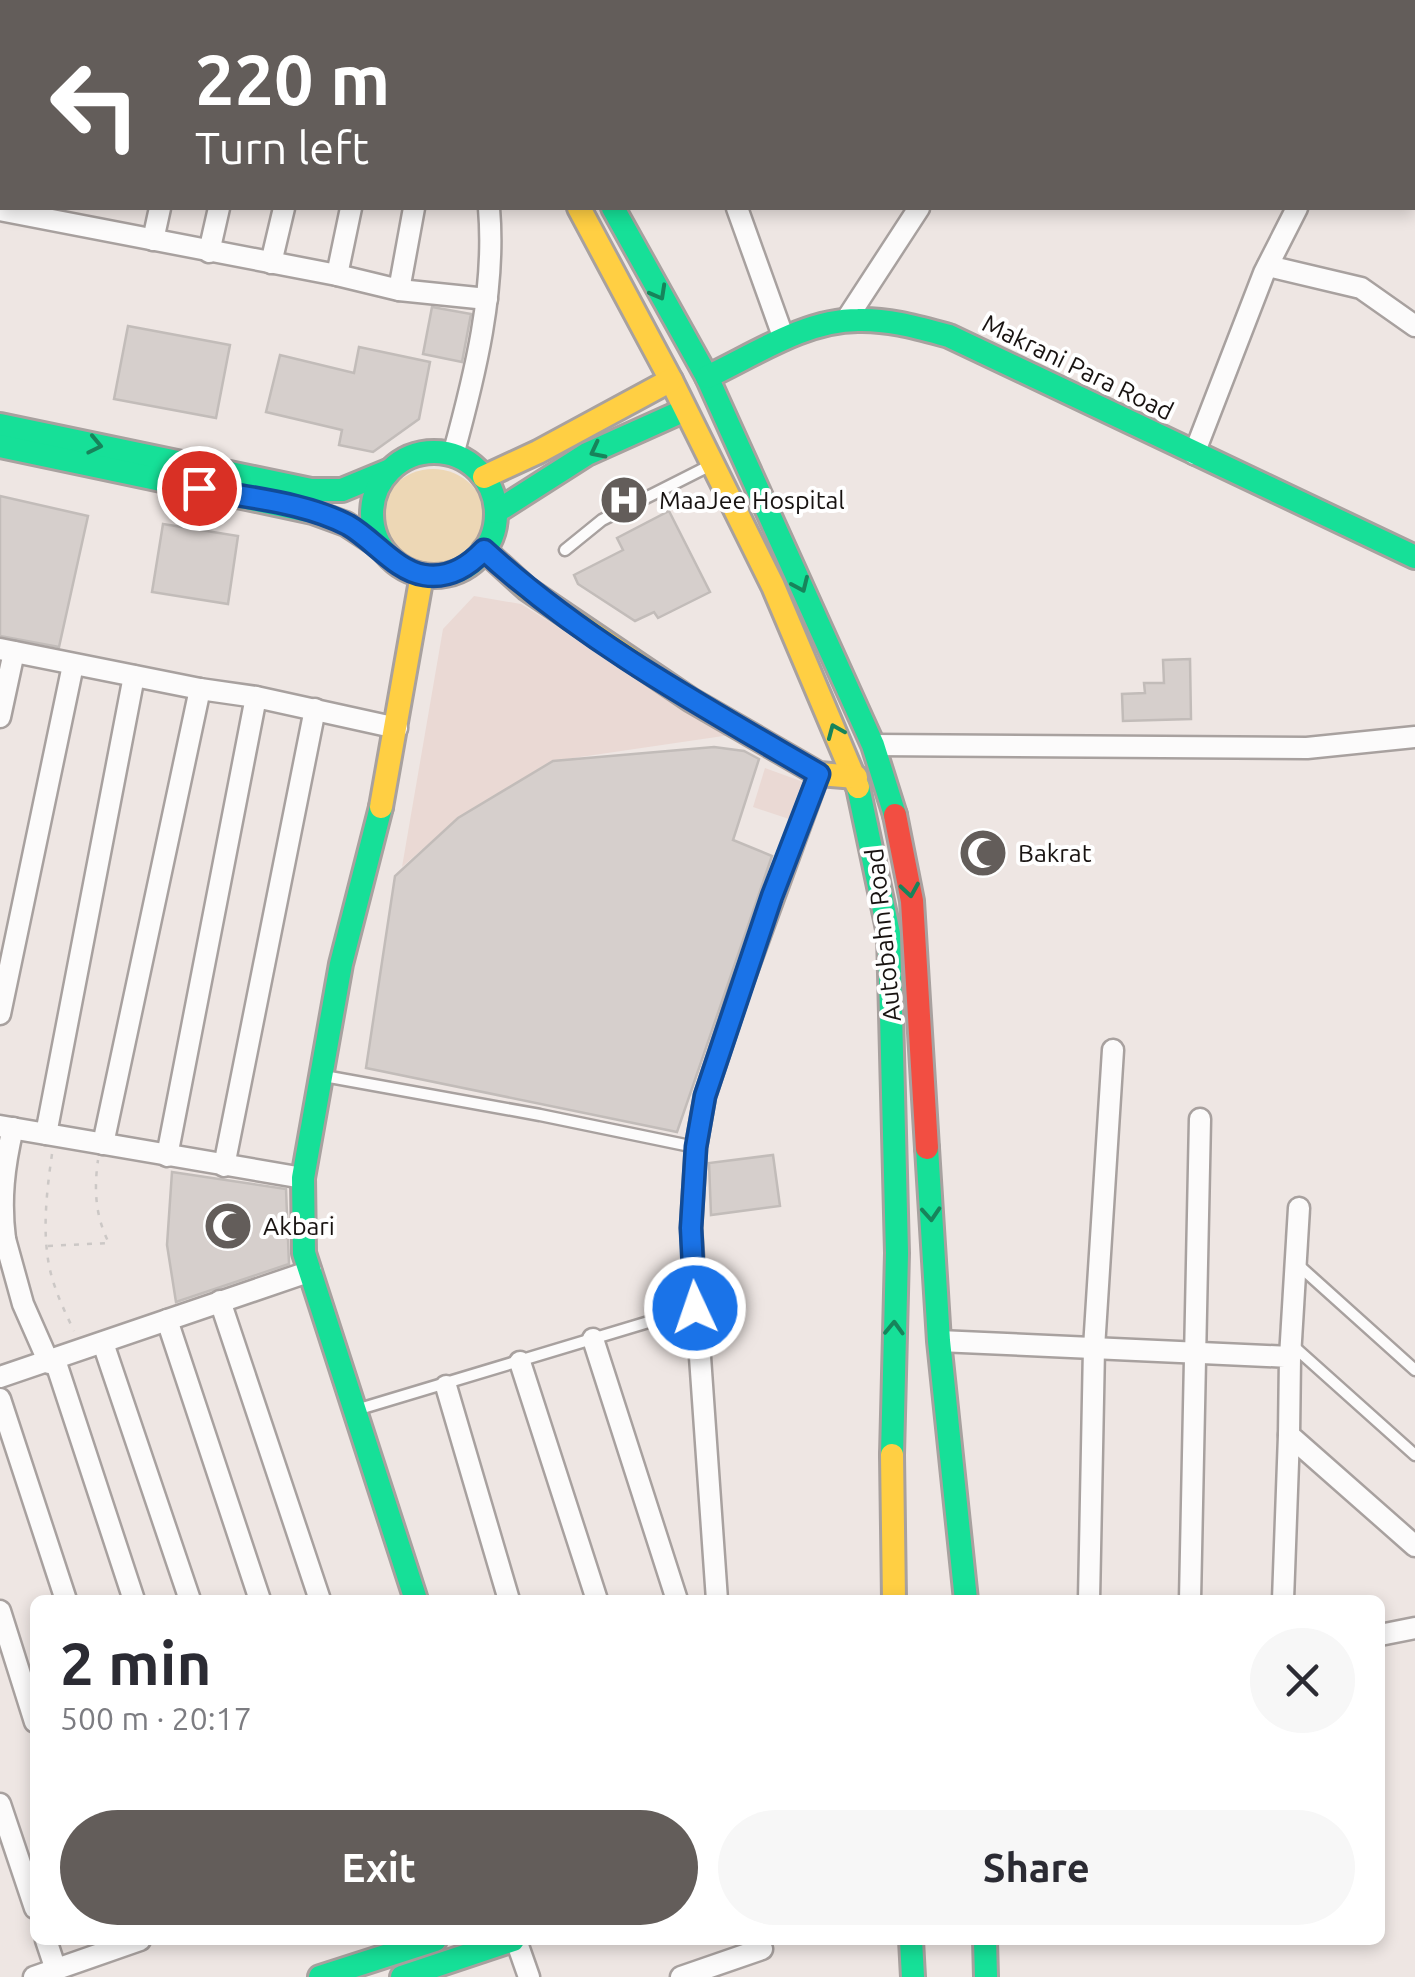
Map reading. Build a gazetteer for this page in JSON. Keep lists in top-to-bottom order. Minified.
{"streets":{"main road":["Makrani Para Road","Autobahn Road"]},"crossings":[["Makrani Para Road","Autobahn Road"]],"places":{"hospital":["MaaJee Hospital"],"mosque":["Bakrat","Akbari"]},"page":{"turn":["220 m","Turn left"],"heading":["2 min","500 m · 20:17"],"buttons":["Exit","Share"]}}
